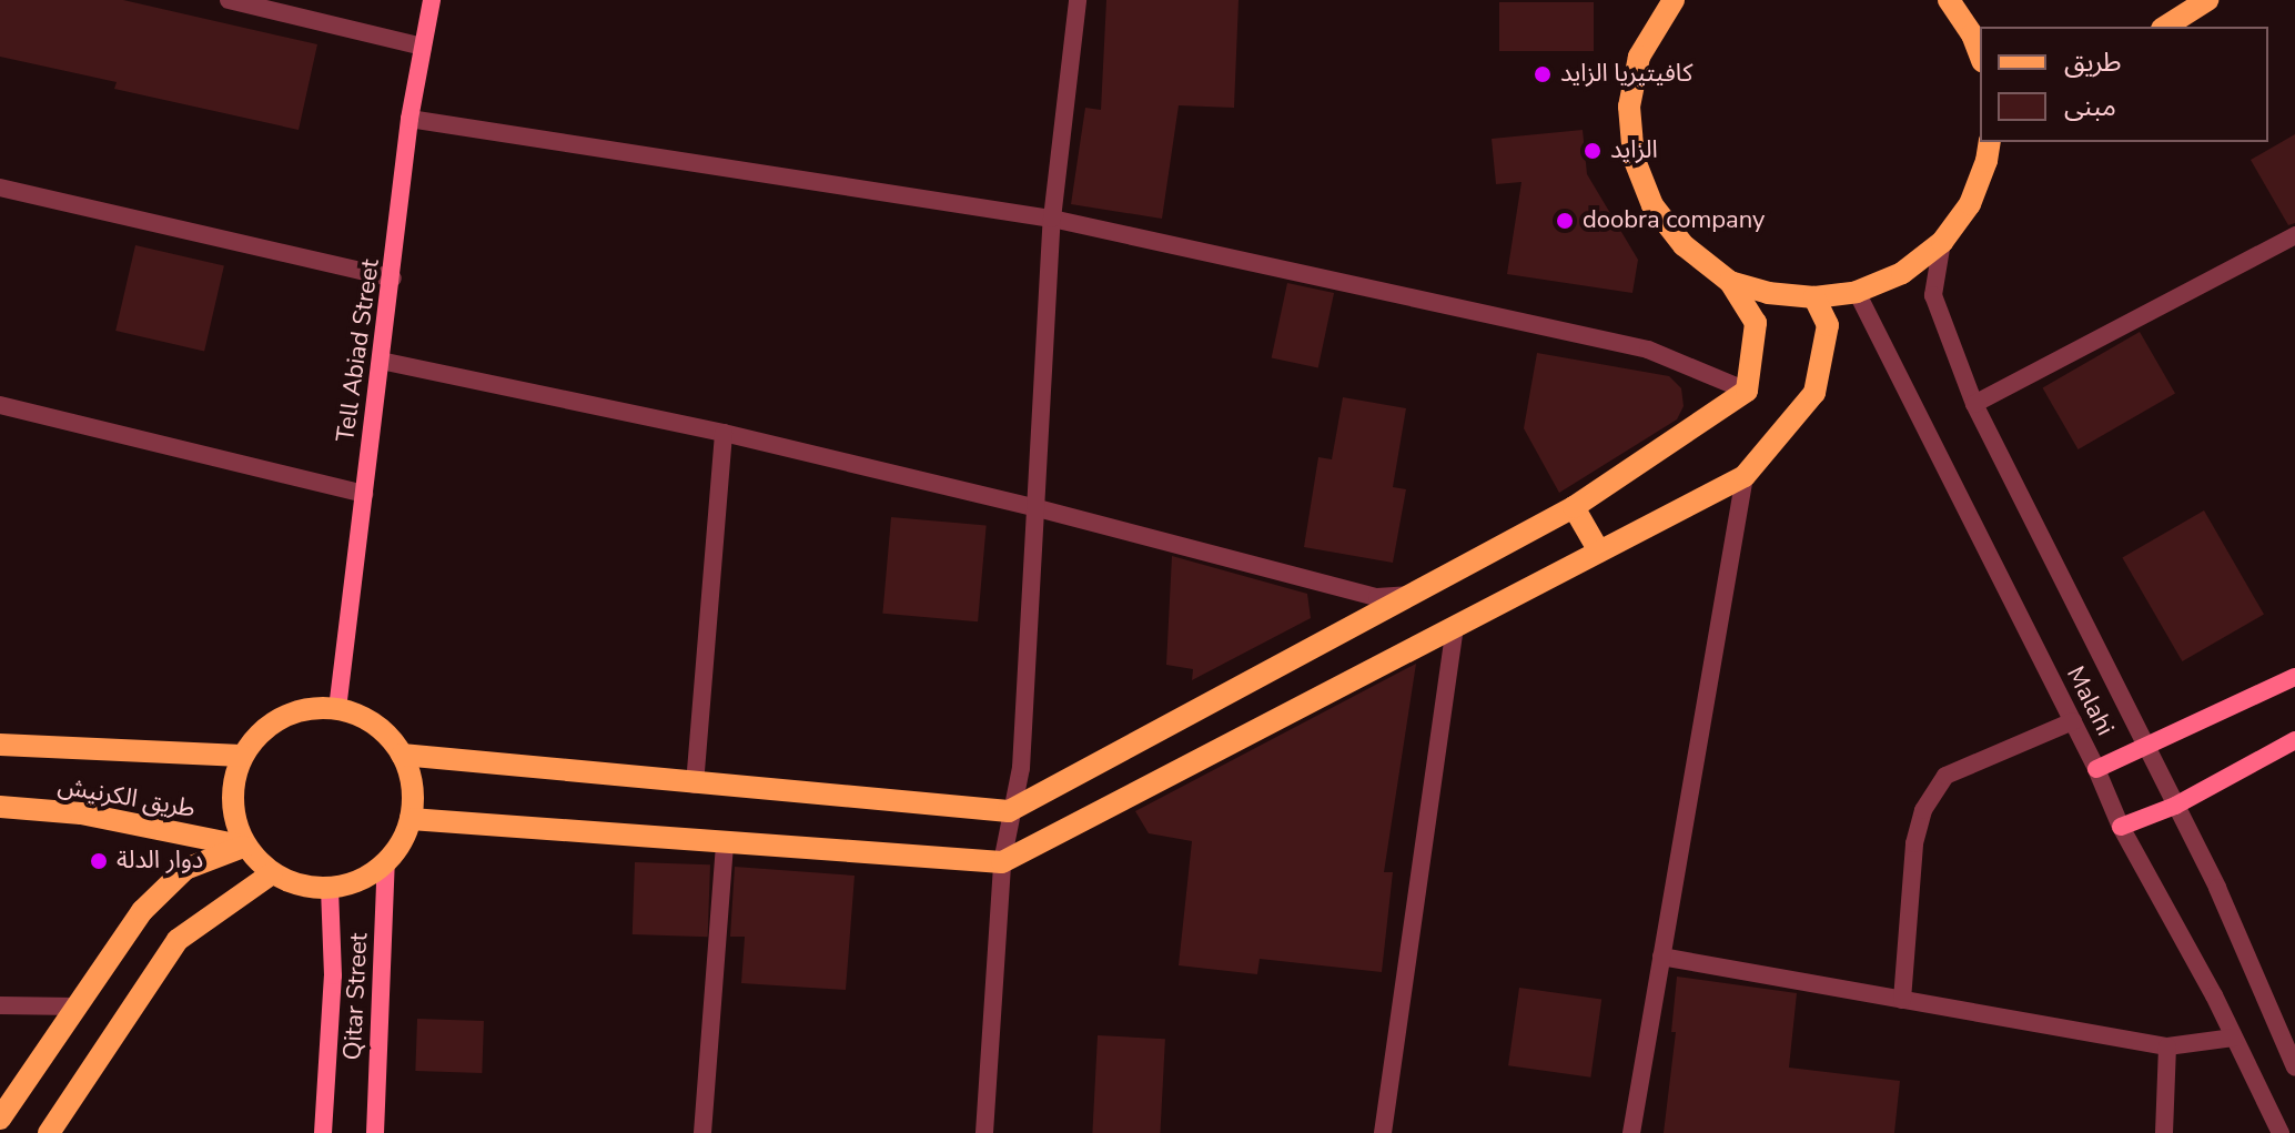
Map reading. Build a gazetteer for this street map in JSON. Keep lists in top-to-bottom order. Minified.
{"streets":{"main road":["Tell Abiad Street","طريق الكرنيش","Qitar Street"],"street":["Malahi"]},"crossings":[["Tell Abiad Street","طريق الكرنيش"],["Tell Abiad Street","Qitar Street"],["طريق الكرنيش","Qitar Street"]],"places":["كافيتيريا الزايد","الزايد","doobra company","دوار الدلة"],"legend":["طريق","مبنى"]}
